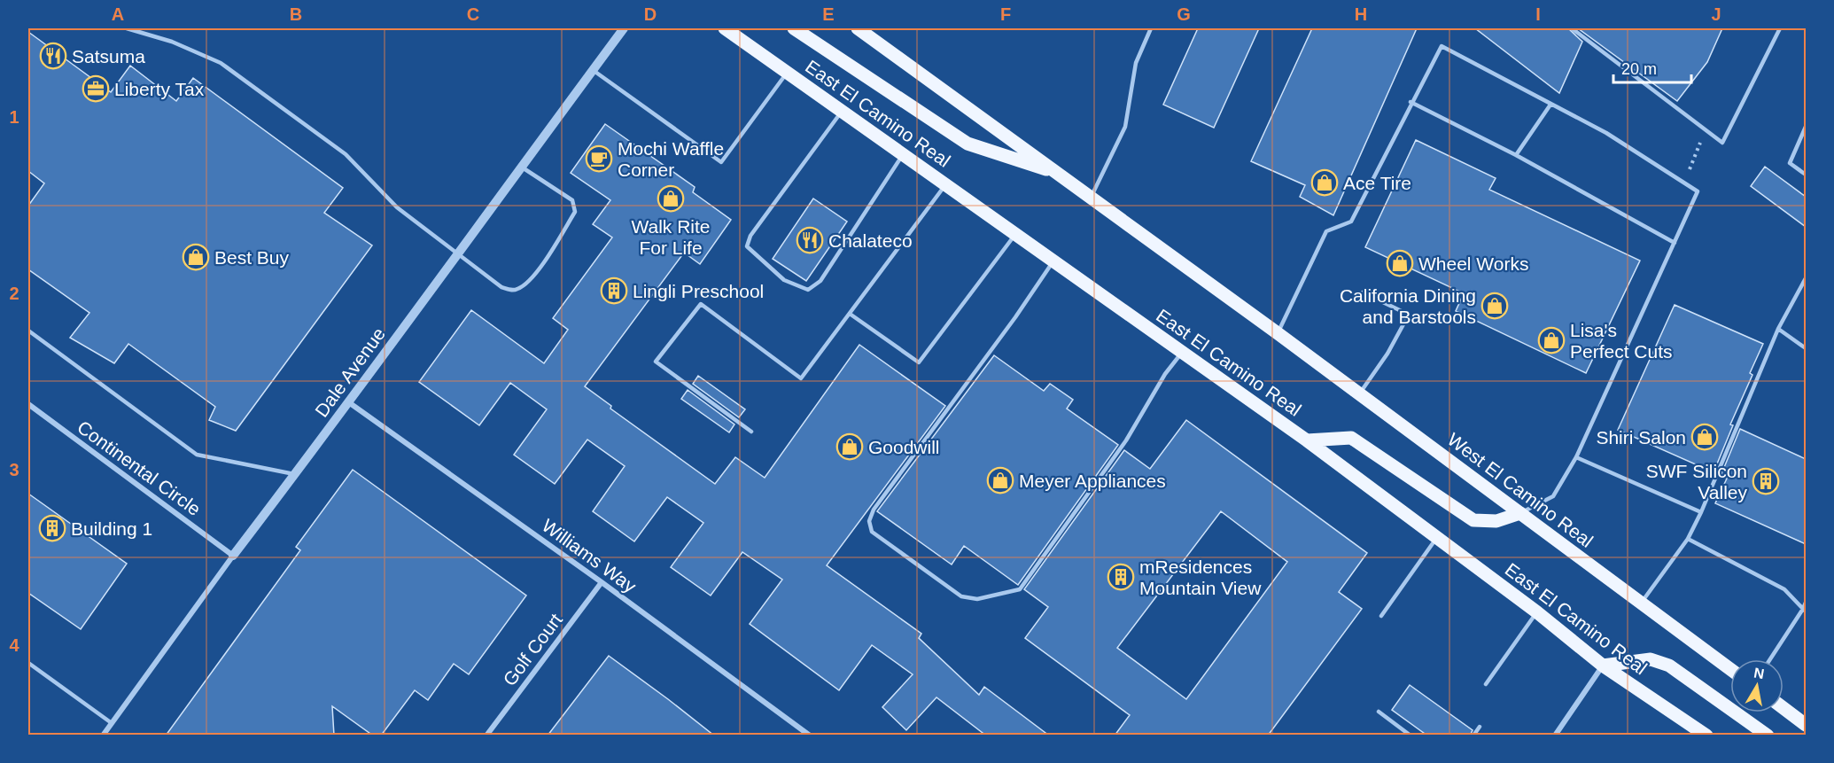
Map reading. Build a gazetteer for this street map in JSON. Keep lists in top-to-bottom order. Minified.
{"streets":{"main road":["East El Camino Real","West El Camino Real"],"street":["Dale Avenue","Continental Circle","Williams Way","Golf Court"]},"crossings":[["Dale Avenue","Continental Circle"],["Dale Avenue","Williams Way"],["Williams Way","Golf Court"]],"places":{"restaurant":["Satsuma","Chalateco"],"office":["Liberty Tax"],"cafe":["Mochi Waffle Corner"],"shop":["Ace Tire","Walk Rite For Life","Best Buy","Wheel Works","California Dining and Barstools","Lisa's Perfect Cuts","Shiri Salon","Goodwill","Meyer Appliances"],"building":["Lingli Preschool","SWF Silicon Valley","Building 1","mResidences Mountain View"]},"scale_bar":"20 m","north":"top","grid":{"columns":["A","B","C","D","E","F","G","H","I","J"],"rows":["1","2","3","4"]}}
